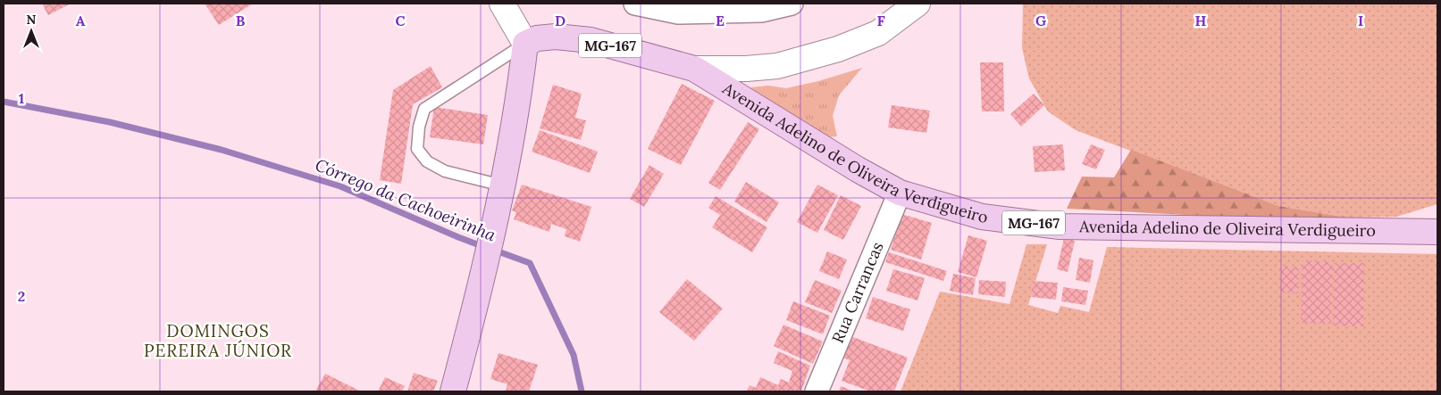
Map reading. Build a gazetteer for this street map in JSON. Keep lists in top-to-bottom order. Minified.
{"streets":{"main road":["MG-167","Avenida Adelino de Oliveira Verdigueiro"],"street":["Rua Carrancas"]},"crossings":[["Avenida Adelino de Oliveira Verdigueiro","Rua Carrancas"]],"districts":["DOMINGOS PEREIRA JÚNIOR"],"water":["Córrego da Cachoeirinha"],"north":"top","grid":{"columns":["A","B","C","D","E","F","G","H","I"],"rows":["1","2"]}}
